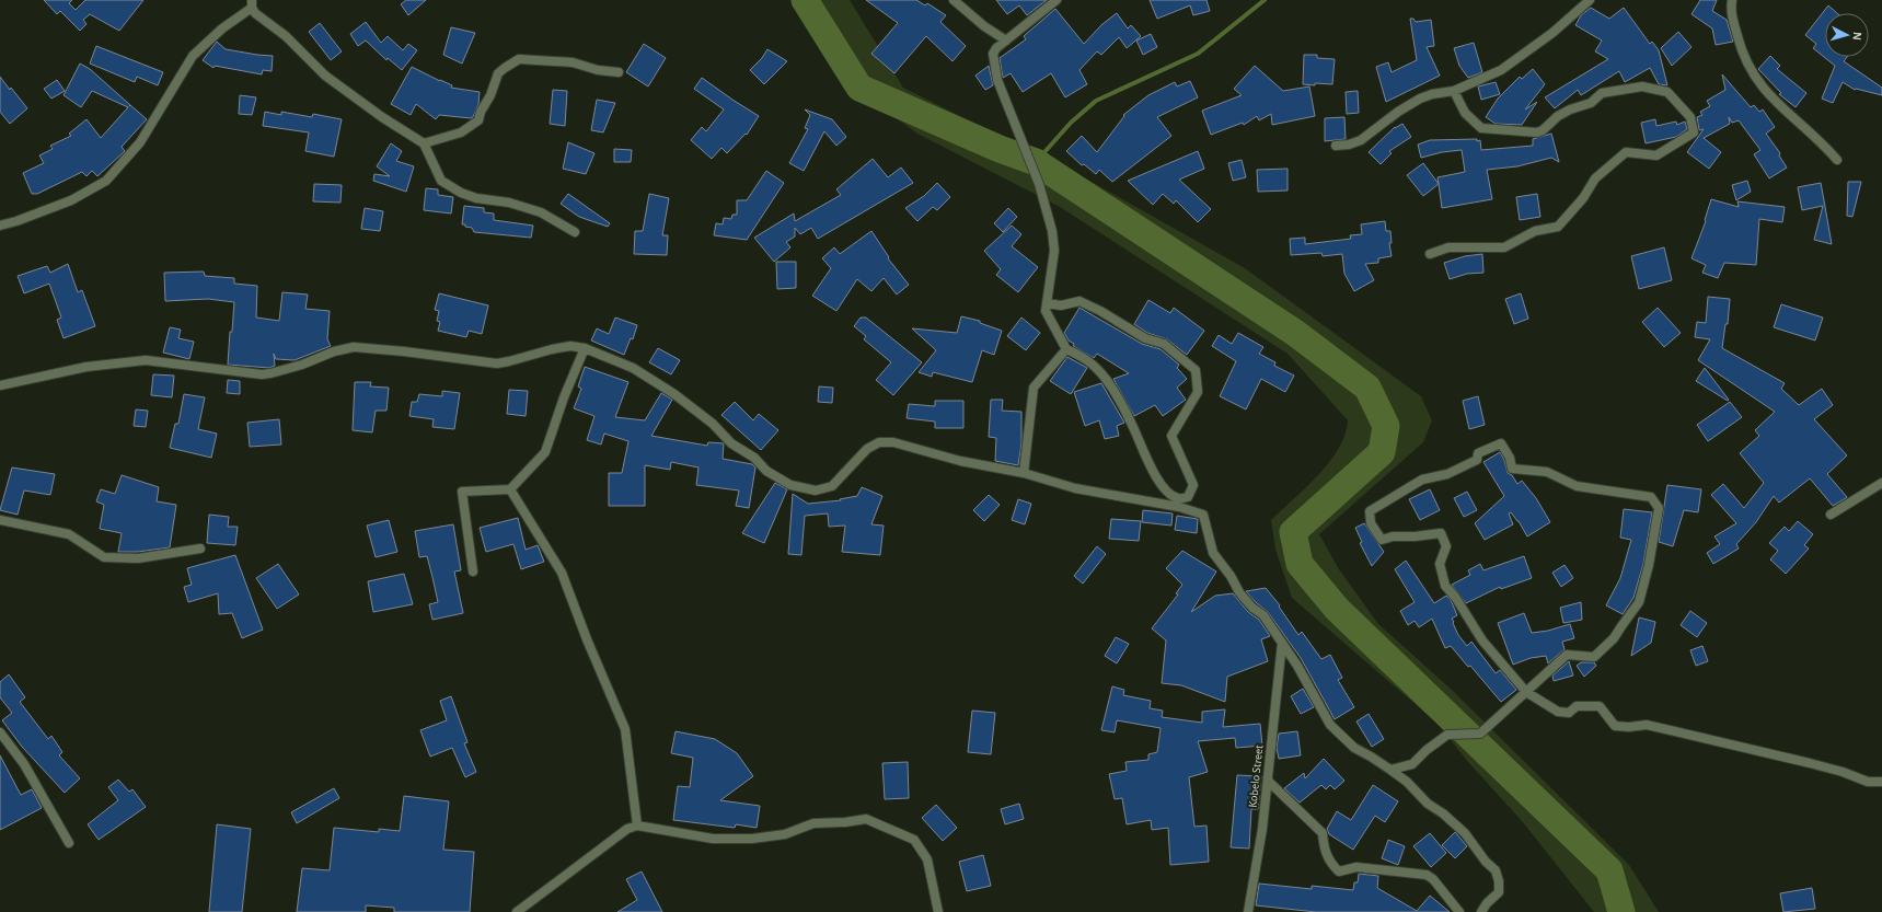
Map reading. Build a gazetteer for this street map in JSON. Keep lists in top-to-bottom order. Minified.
{"streets":{"street":["Kobelo Street"]},"north":"right"}
